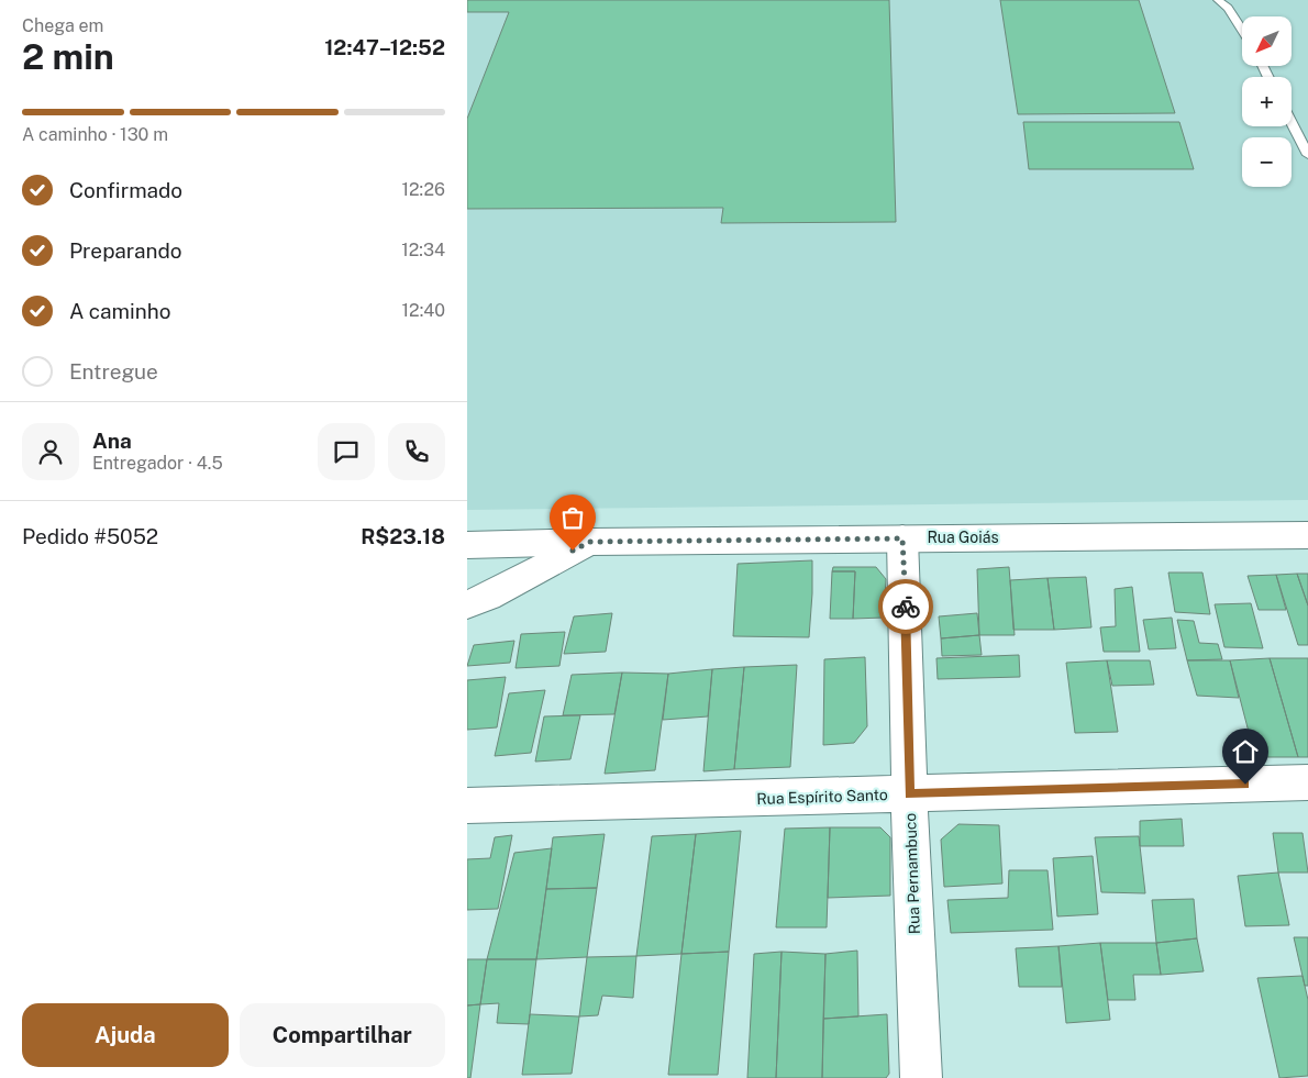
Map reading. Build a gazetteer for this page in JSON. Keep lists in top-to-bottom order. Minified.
{"streets":{"street":["Rua Goiás","Rua Espírito Santo","Rua Pernambuco"]},"crossings":[["Rua Goiás","Rua Pernambuco"],["Rua Espírito Santo","Rua Pernambuco"]],"north":"bottom left","page":{"heading":["2 min","Chega em","12:47–12:52"],"panel":["Ana","Entregador · 4.5","Pedido #5052","R$23.18"],"map_buttons":["+","−"],"bar":"A caminho · 130 m","list":[["Confirmado","12:26"],["Preparando","12:34"],["A caminho","12:40"],"Entregue"],"buttons":["Ajuda","Compartilhar"]}}
